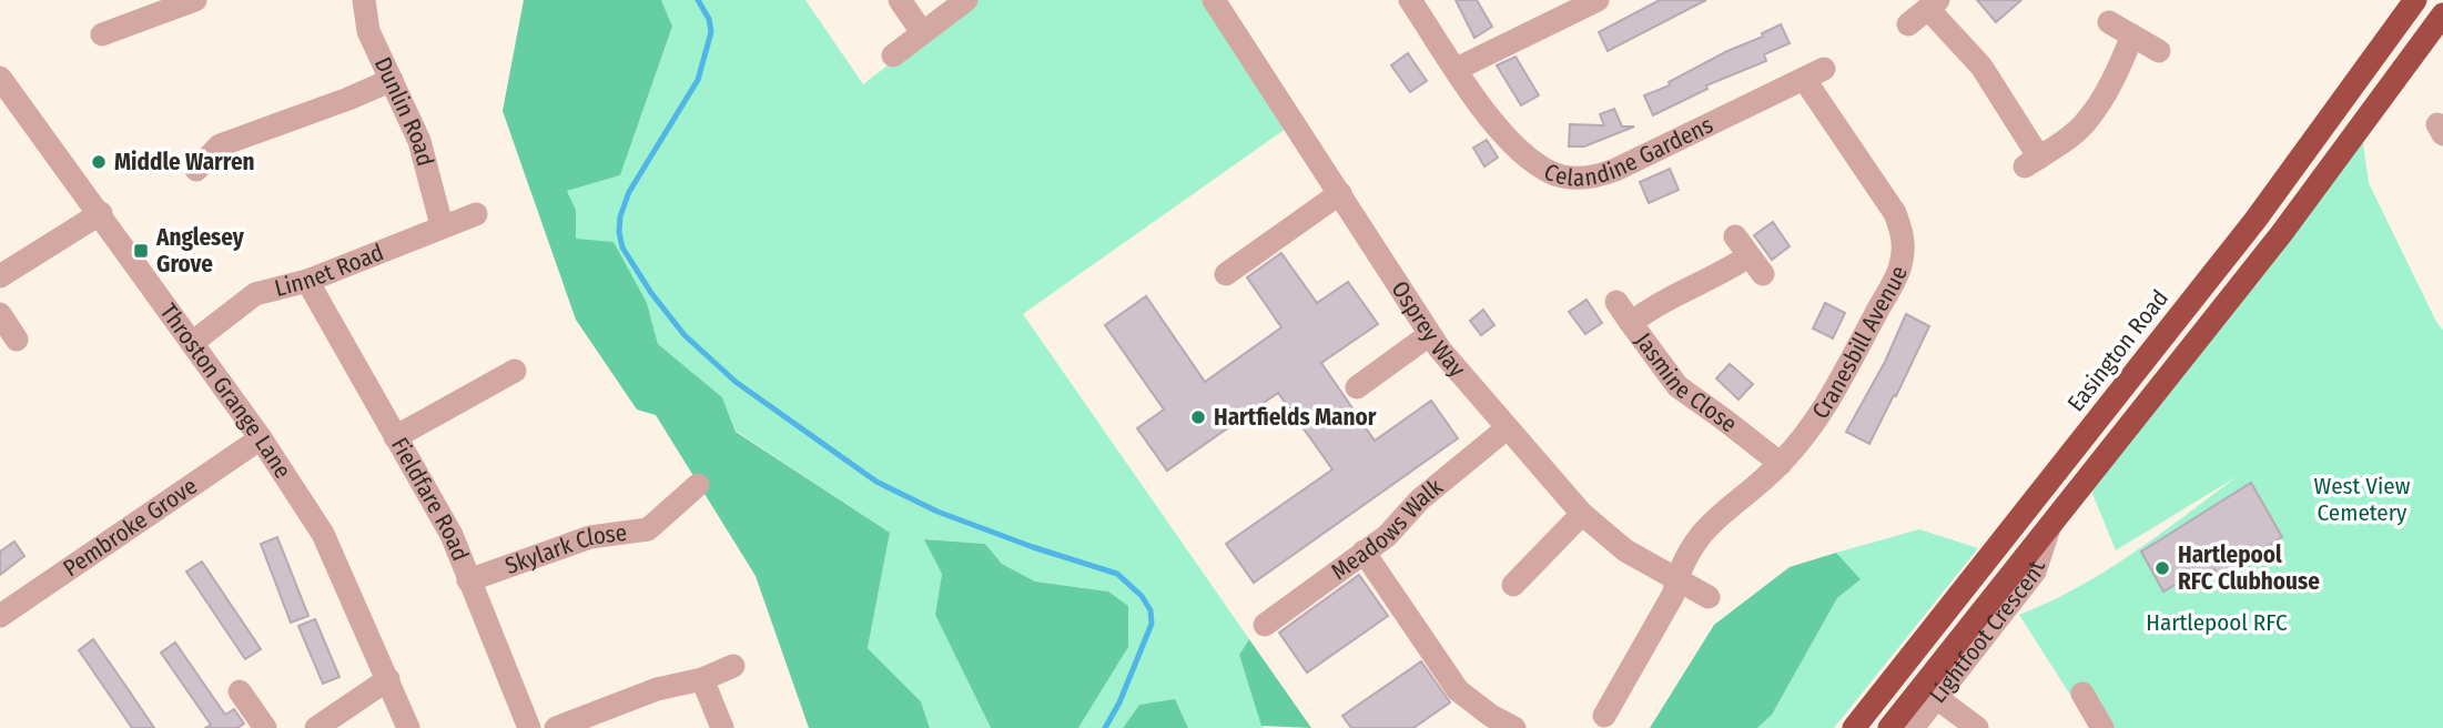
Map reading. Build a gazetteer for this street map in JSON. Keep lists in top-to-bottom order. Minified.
{"streets":{"highway":["Easington Road"],"street":["Dunlin Road","Celandine Gardens","Linnet Road","Osprey Way","Cranesbill Avenue","Jasmine Close","Throston Grange Lane","Fieldfare Road","Pembroke Grove","Meadows Walk","Skylark Close","Lightfoot Crescent"]},"crossings":[["Dunlin Road","Linnet Road"],["Celandine Gardens","Cranesbill Avenue"],["Linnet Road","Throston Grange Lane"],["Linnet Road","Fieldfare Road"],["Osprey Way","Cranesbill Avenue"],["Osprey Way","Meadows Walk"],["Cranesbill Avenue","Jasmine Close"],["Throston Grange Lane","Pembroke Grove"],["Fieldfare Road","Skylark Close"]],"parks":["West View Cemetery","Hartlepool RFC"],"places":{"other":["Middle Warren","Hartfields Manor","Hartlepool RFC Clubhouse"],"transit":["Anglesey Grove"]}}
